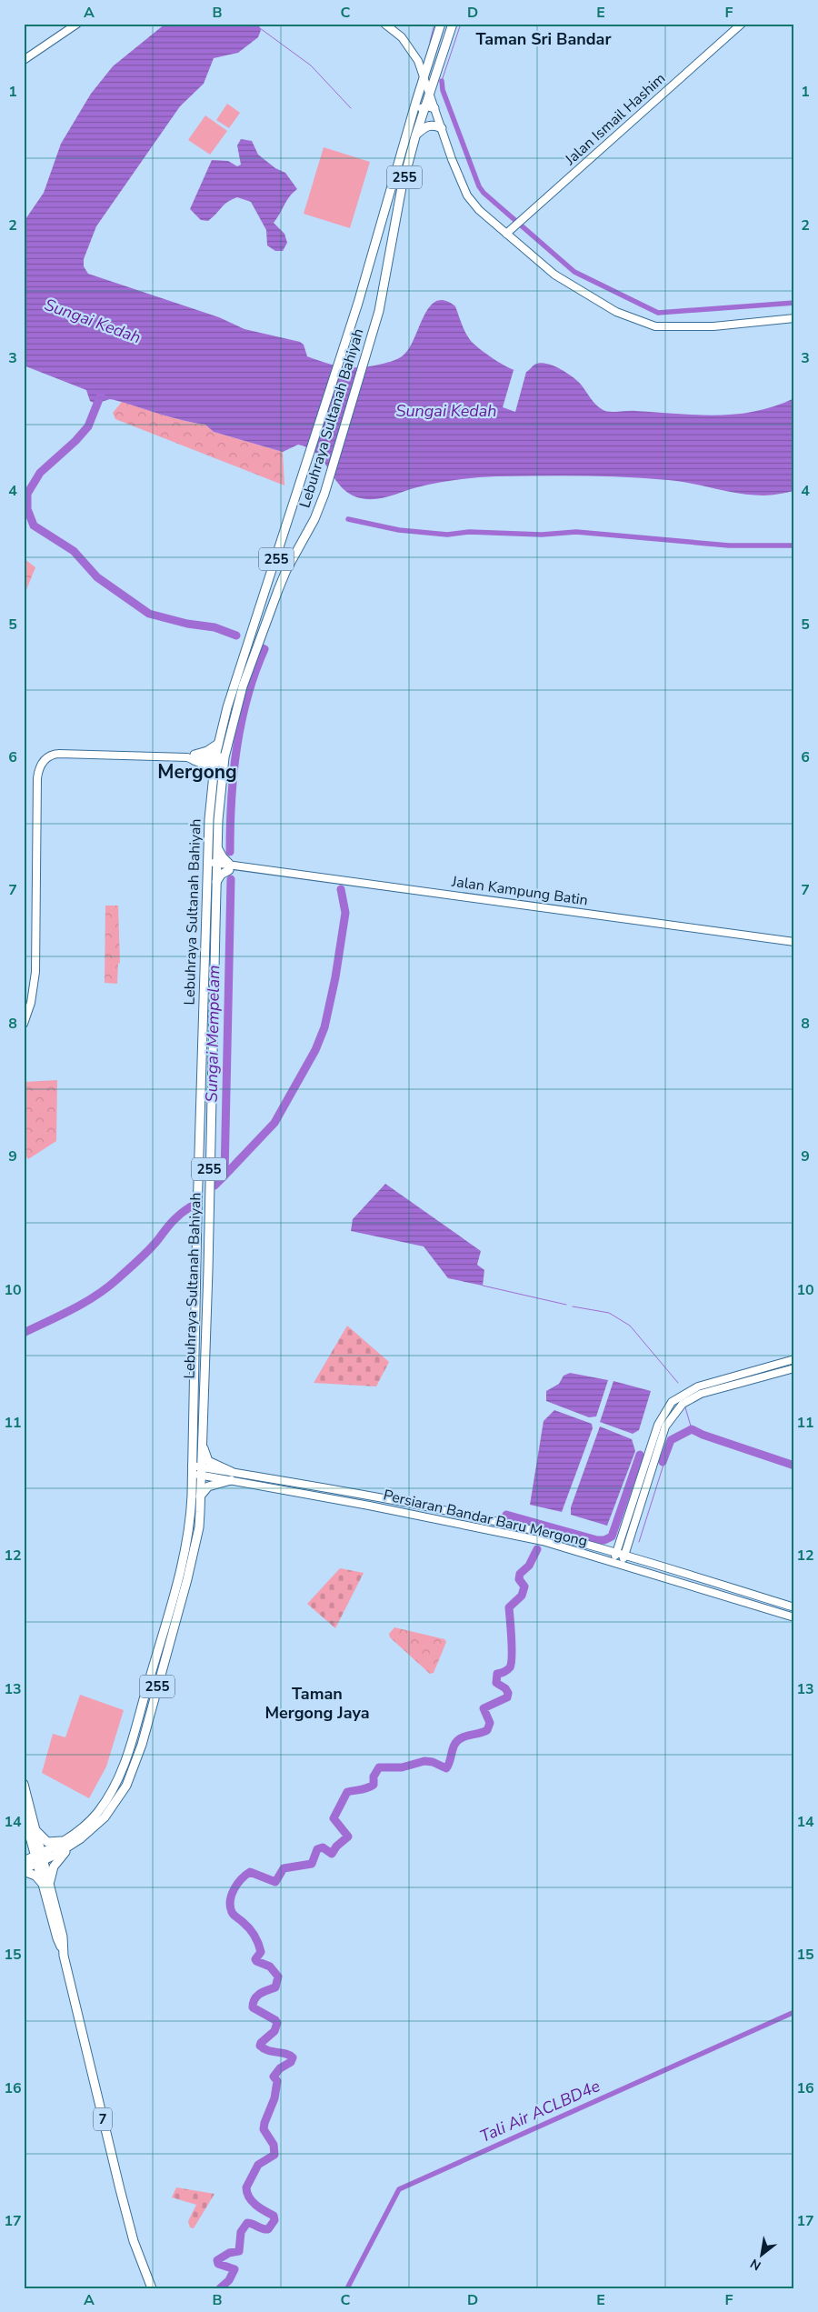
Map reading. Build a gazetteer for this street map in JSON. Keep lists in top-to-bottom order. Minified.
{"streets":{"main road":["255","Lebuhraya Sultanah Bahiyah","7"],"street":["Jalan Ismail Hashim","Jalan Kampung Batin","Persiaran Bandar Baru Mergong"]},"crossings":[["Lebuhraya Sultanah Bahiyah","Jalan Kampung Batin"],["Lebuhraya Sultanah Bahiyah","Persiaran Bandar Baru Mergong"],["Lebuhraya Sultanah Bahiyah","7"]],"districts":["Taman Sri Bandar","Mergong","Taman Mergong Jaya"],"water":["Sungai Kedah","Sungai Mempelam","Tali Air ACLBD4e"],"north":"bottom left","grid":{"columns":["A","B","C","D","E","F"],"rows":["1","2","3","4","5","6","7","8","9","10","11","12","13","14","15","16","17"]}}
